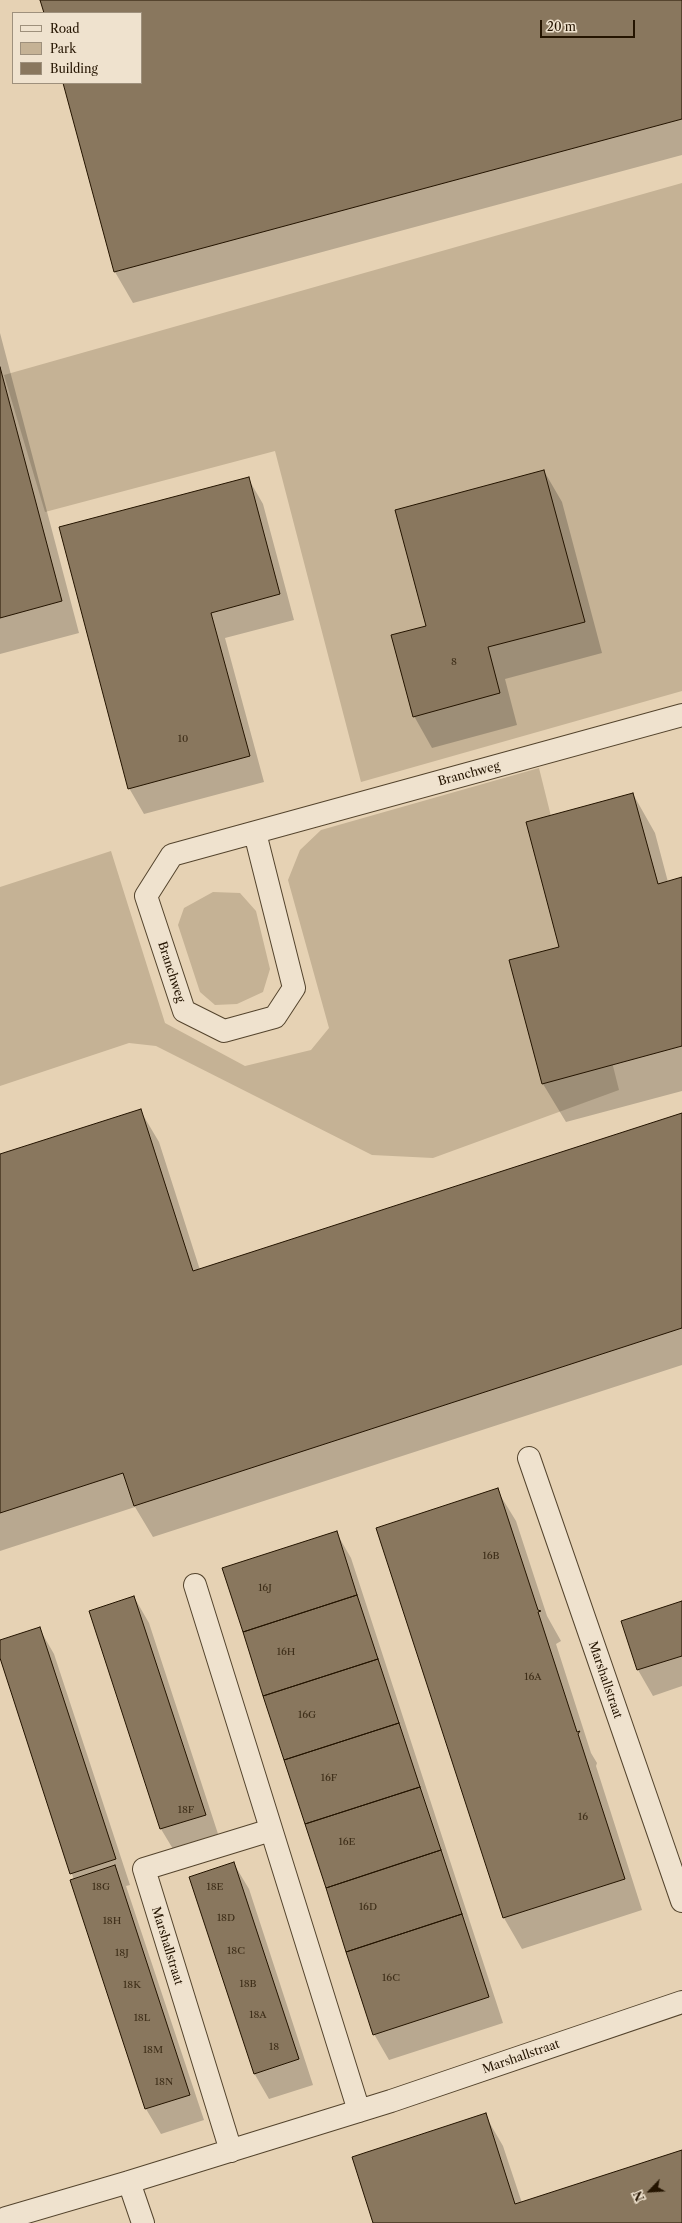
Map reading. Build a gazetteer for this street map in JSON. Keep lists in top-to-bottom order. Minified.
{"streets":{"street":["Branchweg","Marshallstraat"]},"house_numbers":["8","10","16B","16J","16H","16A","16G","16F","18F","16","16E","18G","18E","16D","18D","18H","18C","18J","16C","18B","18K","18A","18L","18","18M","18N"],"legend":["Road","Park","Building"],"scale_bar":"20 m","north":"bottom left"}
